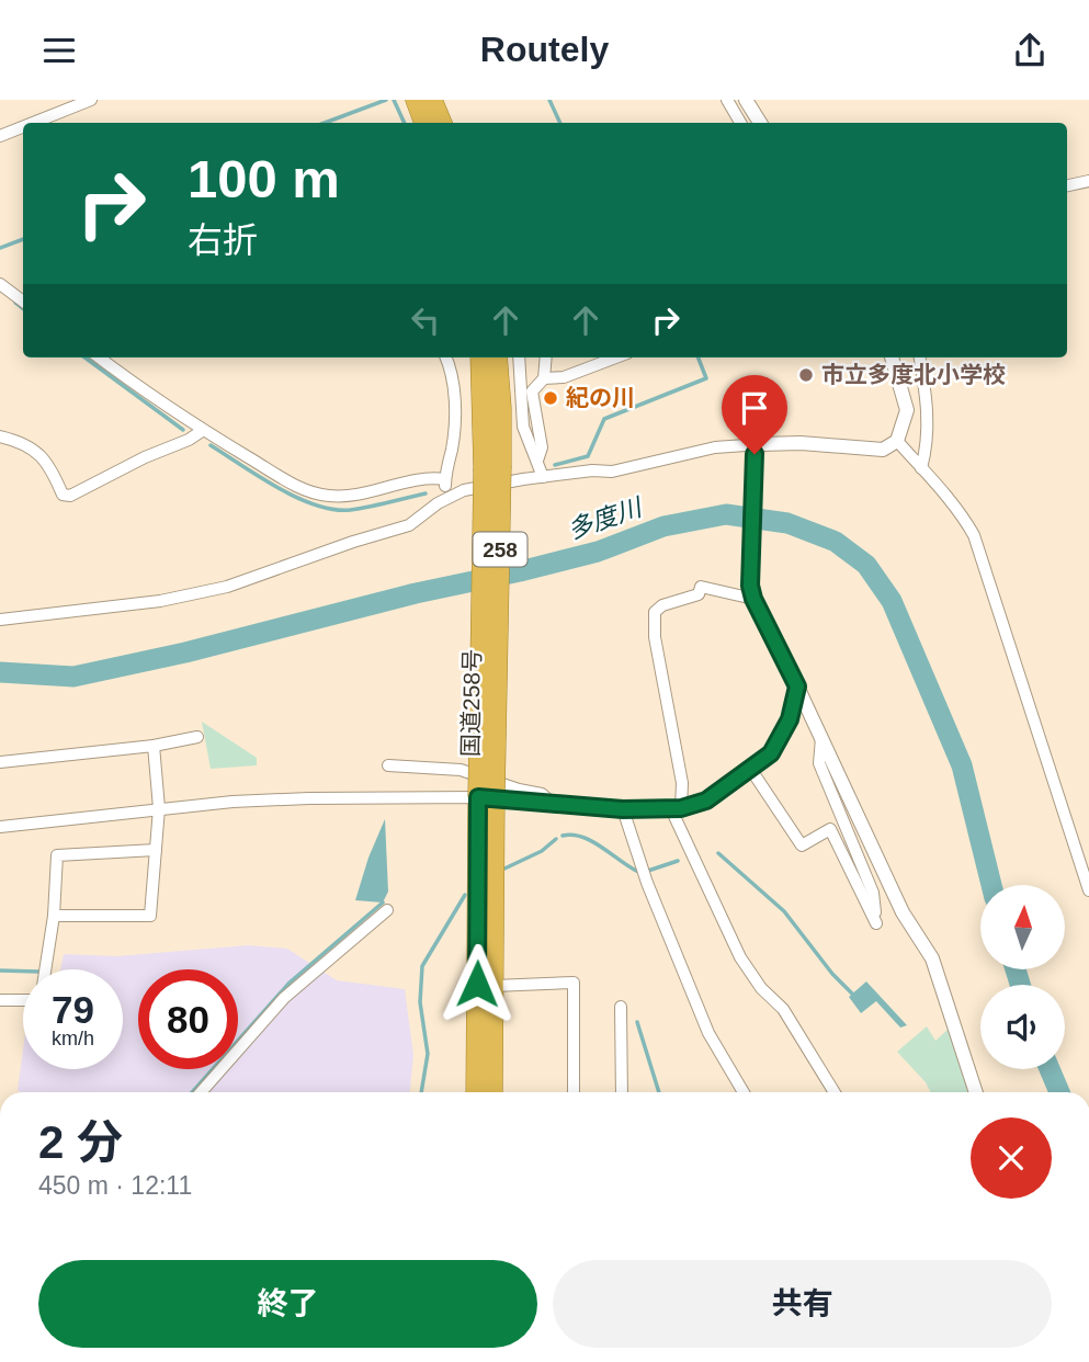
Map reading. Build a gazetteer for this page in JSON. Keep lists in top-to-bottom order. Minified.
{"streets":{"highway":["258","国道258号"]},"water":["多度川"],"places":["市立多度北小学校","紀の川"],"north":"top","page":{"header":"Routely","turn":["100 m","右折"],"speed":"79 km/h","limit":"80","heading":["2 分","450 m · 12:11"],"buttons":["終了","共有"]}}
